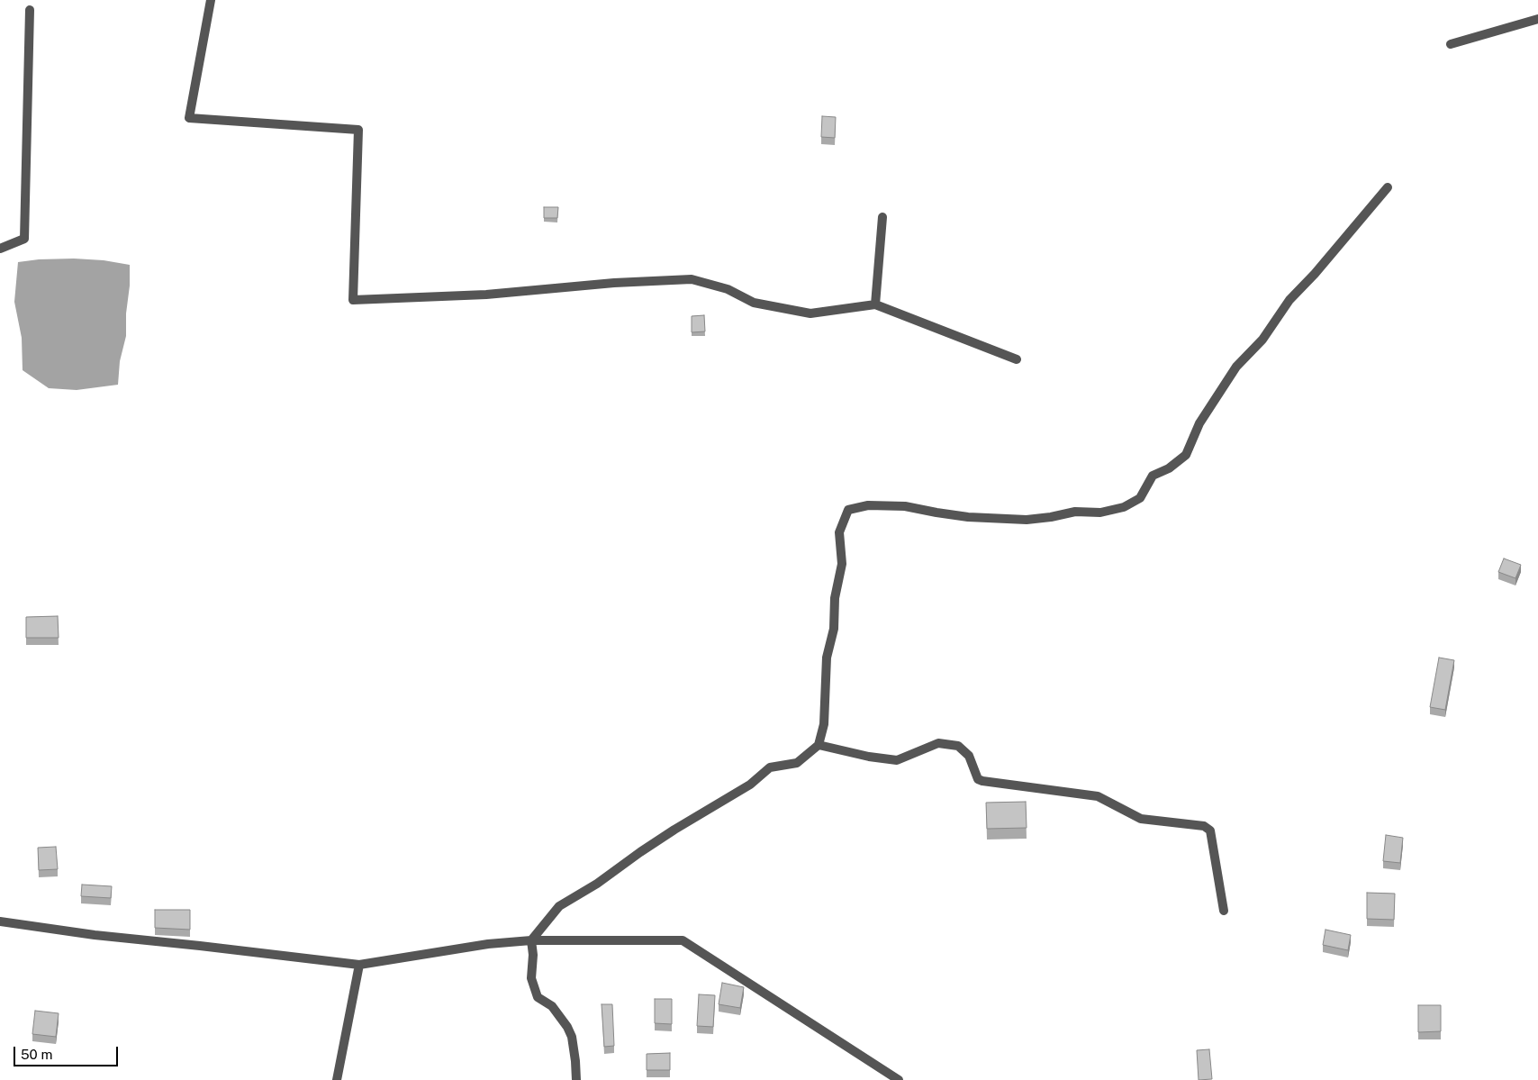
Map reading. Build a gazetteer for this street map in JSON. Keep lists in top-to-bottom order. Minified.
{"scale_bar":"50 m"}
